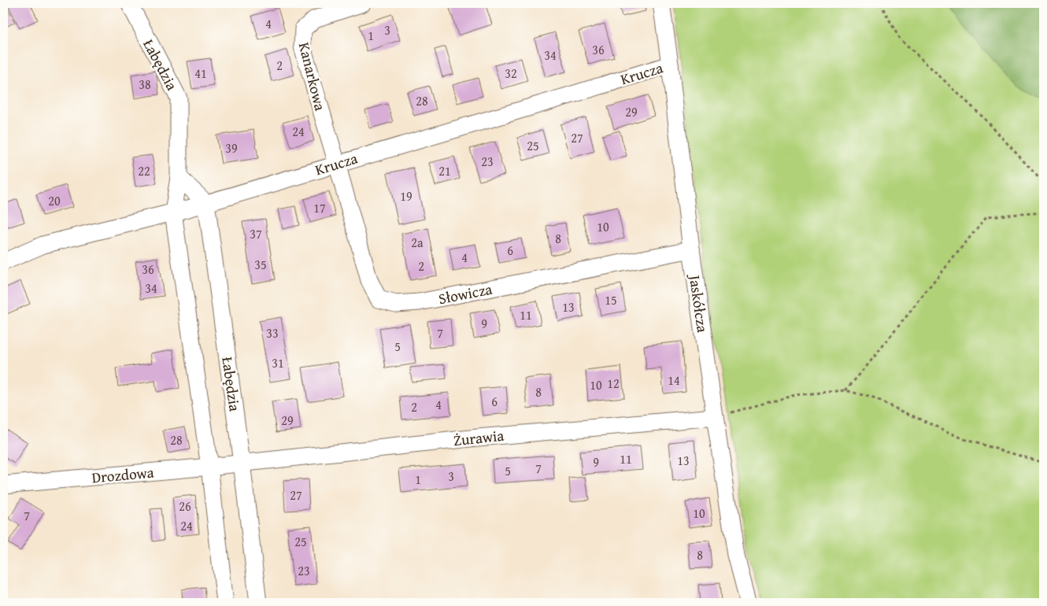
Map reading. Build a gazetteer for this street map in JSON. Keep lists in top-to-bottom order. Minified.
{"streets":{"street":["Łabędzia","Krucza","Kanarkowa","Słowicza","Jaskółcza","Żurawia","Drozdowa"]},"crossings":[["Łabędzia","Krucza"],["Łabędzia","Żurawia"],["Łabędzia","Drozdowa"],["Krucza","Kanarkowa"],["Krucza","Słowicza"],["Krucza","Jaskółcza"],["Kanarkowa","Słowicza"],["Słowicza","Jaskółcza"],["Jaskółcza","Żurawia"],["Żurawia","Drozdowa"]],"house_numbers":["4","3","1","36","34","2","41","32","38","28","29","24","27","25","39","23","22","21","19","20","17","10","37","8","2a","6","4","35","2","36","34","15","13","11","9","33","7","5","31","14","12","10","8","6","4","2","29","28","11","13","9","7","5","3","1","27","26","10","7","24","25","8","23"]}
